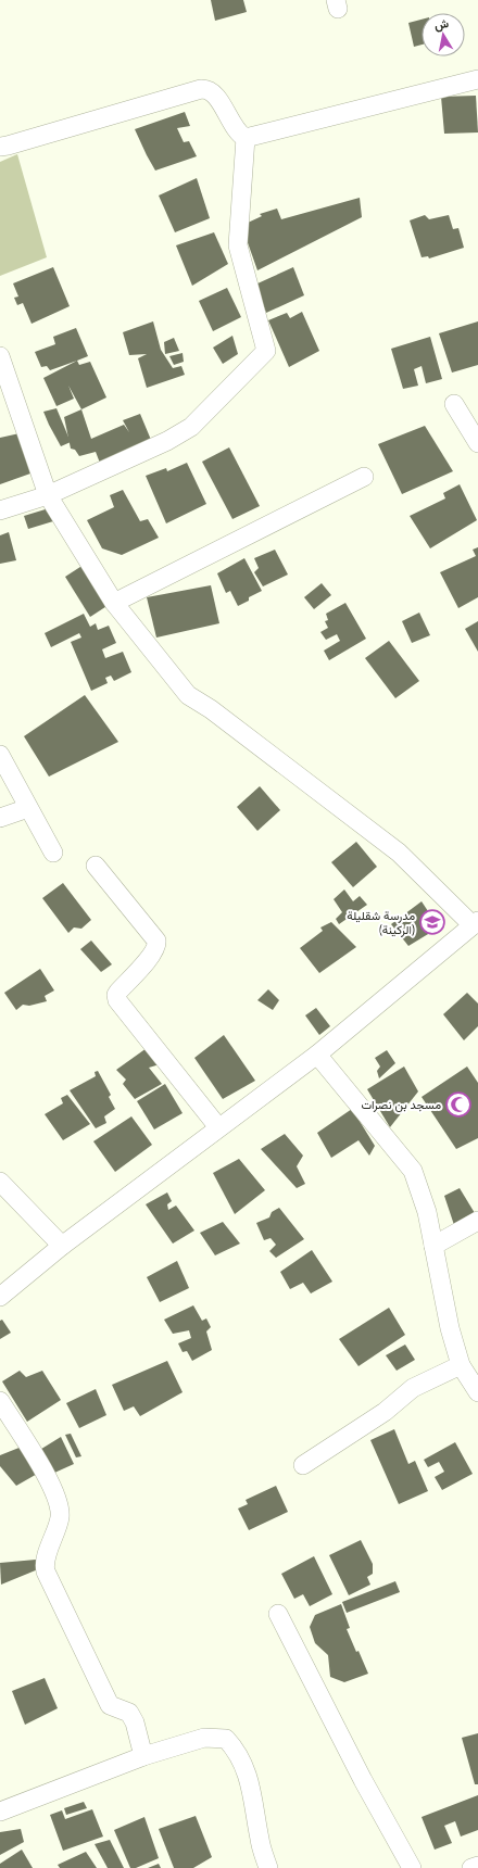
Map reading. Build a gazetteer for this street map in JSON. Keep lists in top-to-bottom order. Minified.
{"places":{"school or university":["مدرسة شقليلة (الركينة)"],"mosque":["مسجد بن نصرات"]},"north":"top"}
